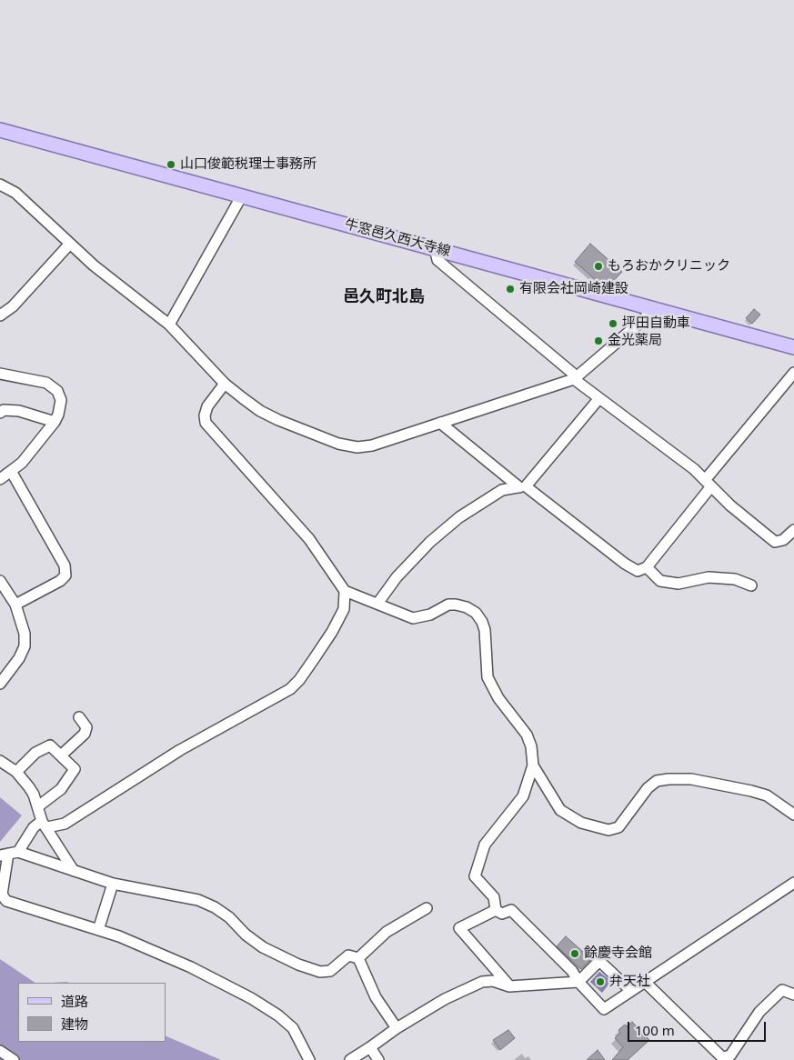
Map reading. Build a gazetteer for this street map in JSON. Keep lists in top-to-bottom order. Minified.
{"streets":{"main road":["牛窓邑久西大寺線"]},"districts":["邑久町北島"],"places":["山口俊範税理士事務所","もろおかクリニック","有限会社岡崎建設","坪田自動車","金光薬局","餘慶寺会館","弁天社"],"legend":["道路","建物"],"scale_bar":"100 m"}
